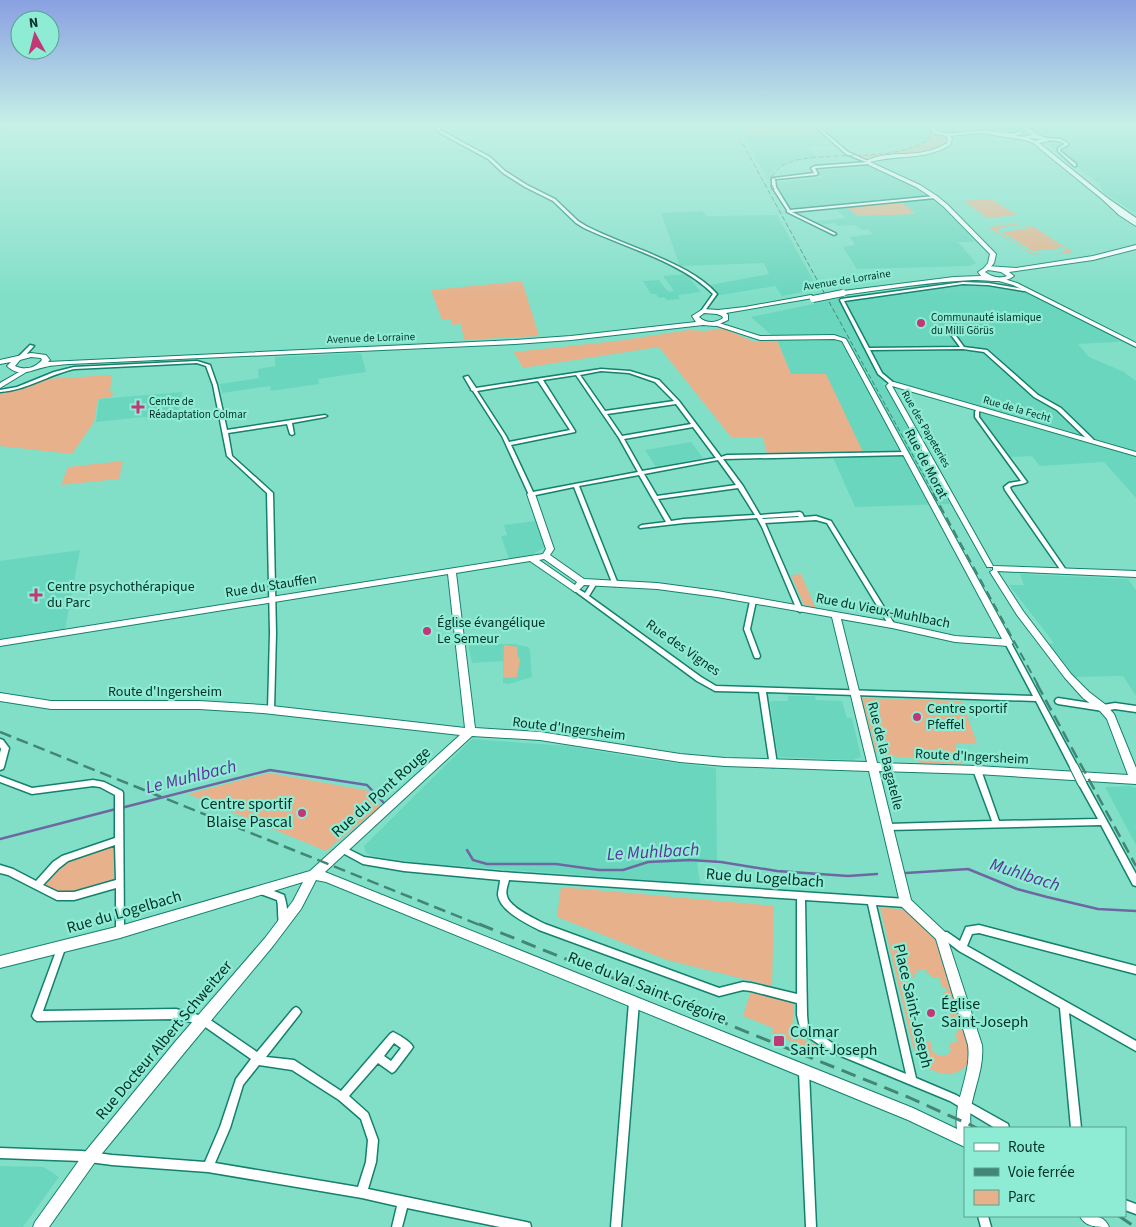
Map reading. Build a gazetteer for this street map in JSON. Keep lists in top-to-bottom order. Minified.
{"streets":{"main road":["Avenue de Lorraine"],"street":["Rue de la Fecht","Rue des Papeteries","Rue de Morat","Rue du Stauffen","Rue du Vieux-Muhlbach","Rue des Vignes","Route d'Ingersheim","Rue de la Bagatelle","Rue du Pont Rouge","Rue du Logelbach","Rue du Val Saint-Grégoire","Place Saint-Joseph","Rue Docteur Albert Schweitzer"]},"crossings":[["Avenue de Lorraine","Rue de Morat"],["Rue de la Fecht","Rue des Papeteries"],["Rue des Papeteries","Route d'Ingersheim"],["Rue de Morat","Rue du Vieux-Muhlbach"],["Rue de Morat","Rue des Vignes"],["Rue du Stauffen","Rue des Vignes"],["Rue du Vieux-Muhlbach","Rue de la Bagatelle"],["Rue des Vignes","Rue de la Bagatelle"],["Route d'Ingersheim","Rue de la Bagatelle"],["Route d'Ingersheim","Rue du Pont Rouge"],["Rue de la Bagatelle","Rue du Logelbach"],["Rue du Pont Rouge","Rue du Logelbach"],["Rue du Pont Rouge","Rue du Val Saint-Grégoire"],["Rue du Pont Rouge","Rue Docteur Albert Schweitzer"],["Rue du Logelbach","Rue du Val Saint-Grégoire"],["Rue du Logelbach","Place Saint-Joseph"],["Rue du Logelbach","Rue Docteur Albert Schweitzer"],["Rue du Val Saint-Grégoire","Rue Docteur Albert Schweitzer"]],"water":["Le Muhlbach","Muhlbach"],"places":{"other":["Communauté islamique du Milli Görüs","Église évangélique Le Semeur","Centre sportif Pfeffel","Centre sportif Blaise Pascal","Église Saint-Joseph"],"health":["Centre de Réadaptation Colmar","Centre psychothérapique du Parc"],"transit":["Colmar Saint-Joseph"]},"legend":["Route","Voie ferrée","Parc"],"north":"top"}
